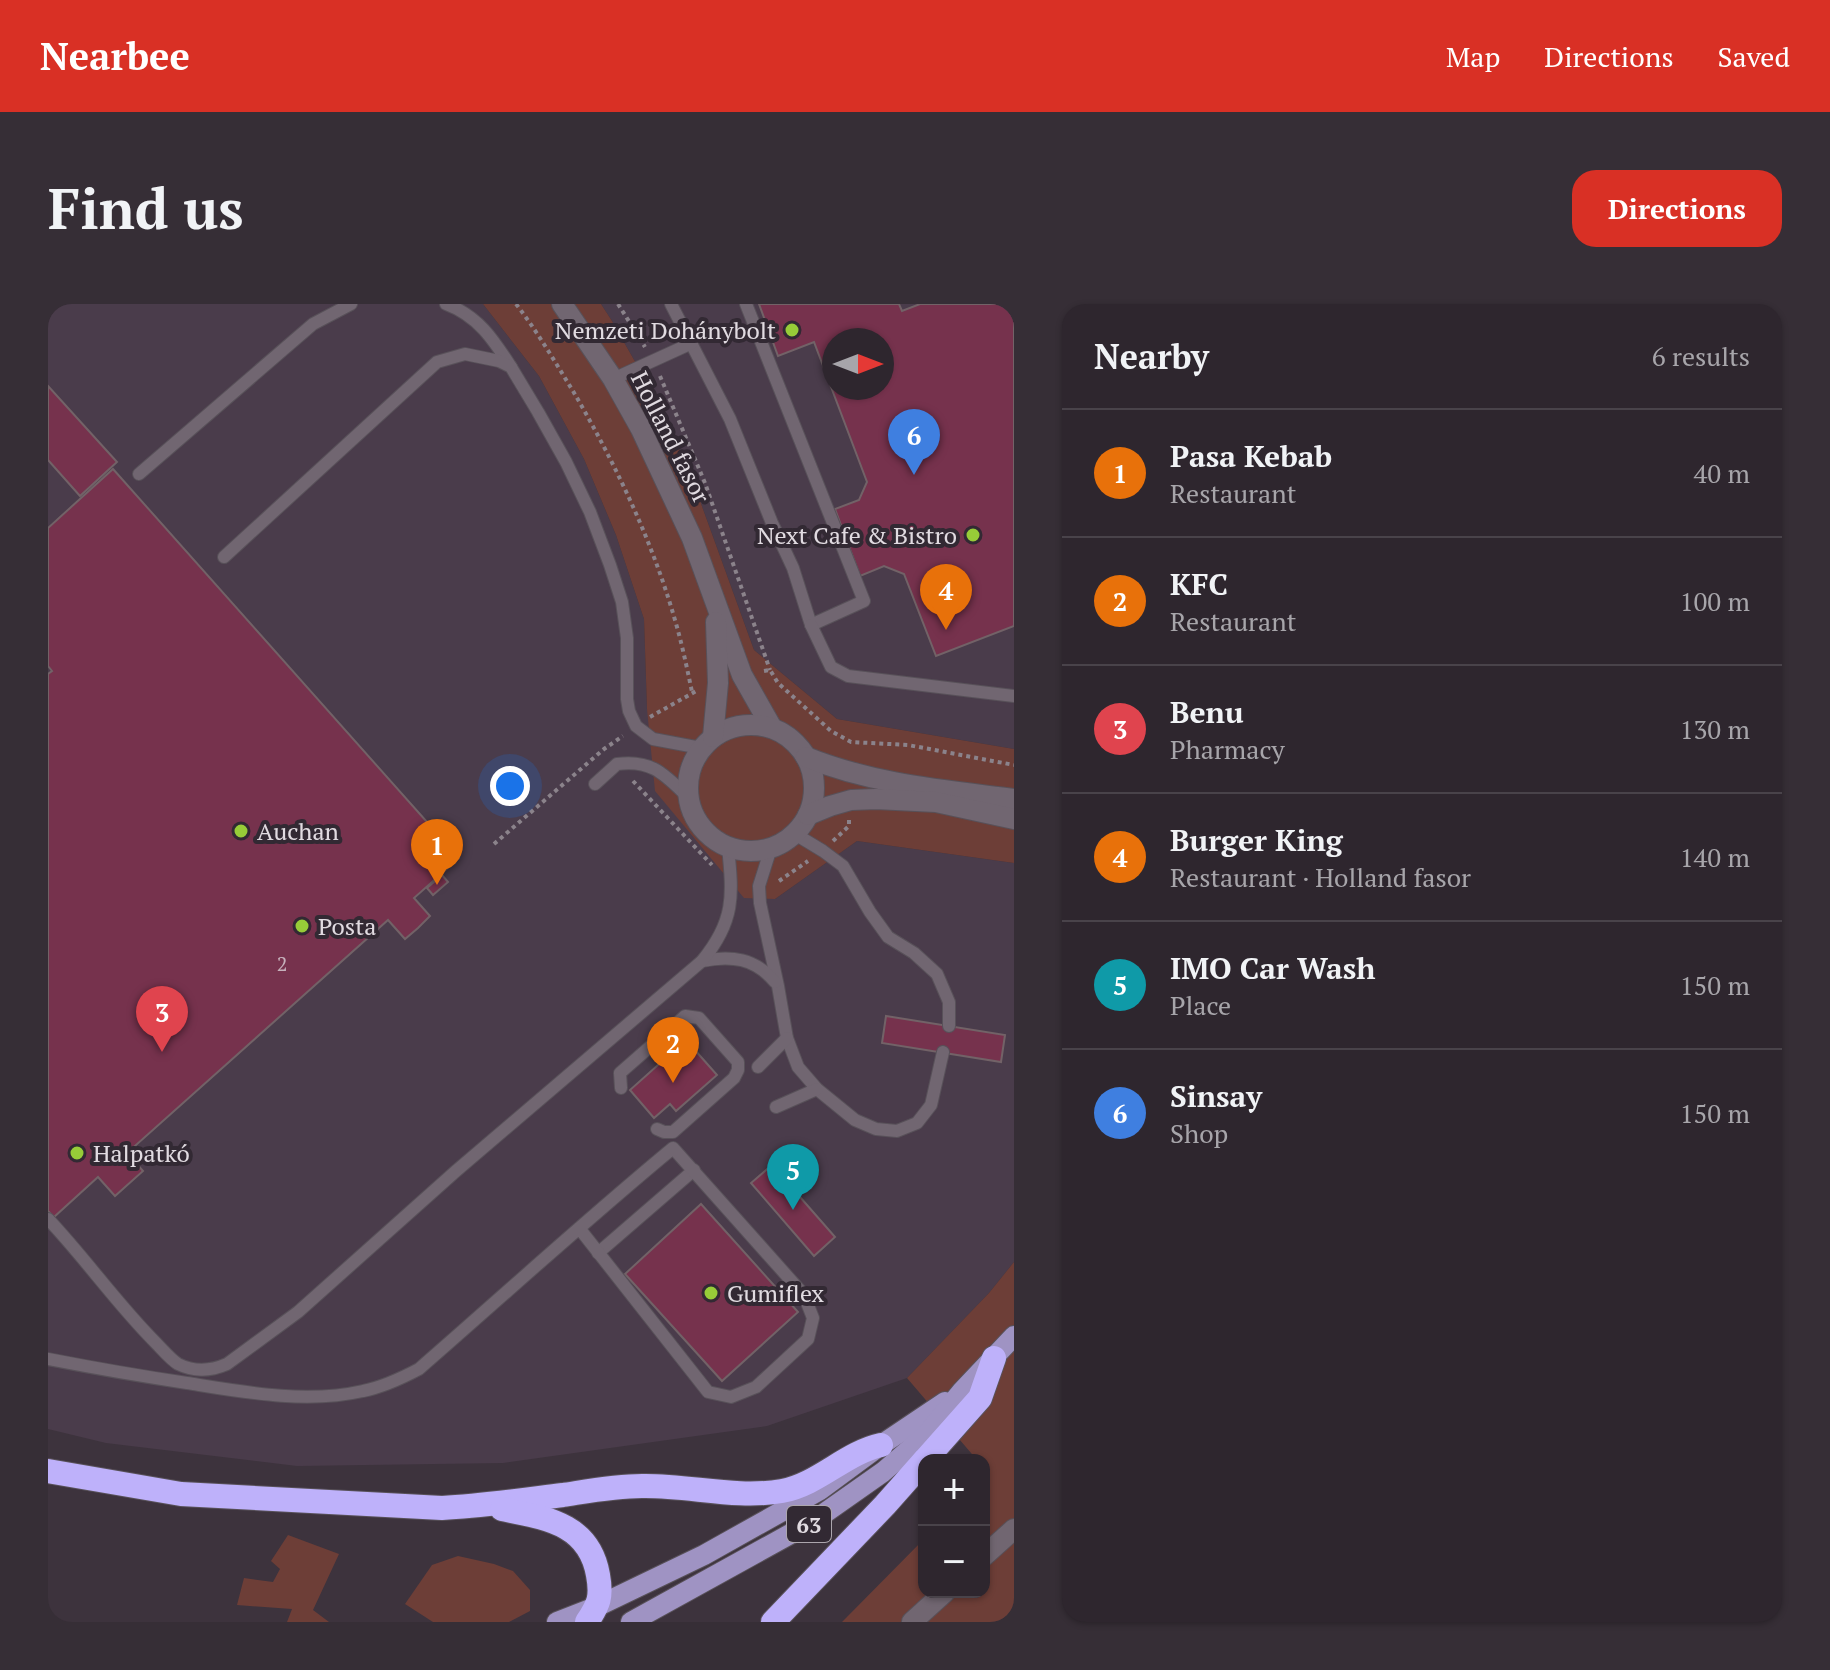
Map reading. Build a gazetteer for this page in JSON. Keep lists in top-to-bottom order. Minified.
{"streets":{"main road":["63"],"street":["Holland fasor"]},"places":["Nemzeti Dohánybolt","Next Cafe & Bistro","Auchan","Posta","Halpatkó","Gumiflex"],"house_numbers":["2"],"north":"right","page":{"header":"Nearbee","nav":["Map","Directions","Saved"],"buttons":"Directions","title":"Find us","heading":["Nearby","6 results"],"list":[{"mark":"1","name":"Pasa Kebab","note":"Restaurant","value":"40 m"},{"mark":"2","name":"KFC","note":"Restaurant","value":"100 m"},{"mark":"3","name":"Benu","note":"Pharmacy","value":"130 m"},{"mark":"4","name":"Burger King","note":"Restaurant · Holland fasor","value":"140 m"},{"mark":"5","name":"IMO Car Wash","note":"Place","value":"150 m"},{"mark":"6","name":"Sinsay","note":"Shop","value":"150 m"}],"pins":["6","4","1","3","2","5"],"map_buttons":["+","−"]}}
